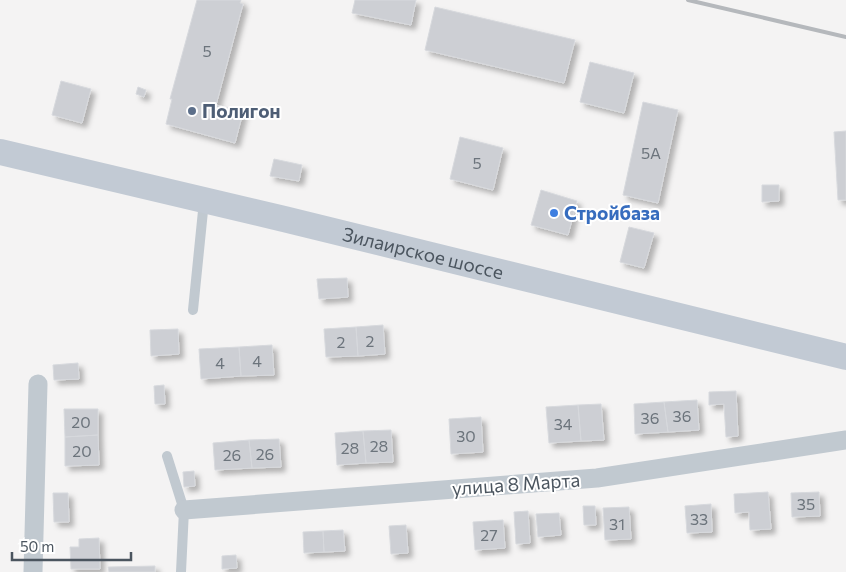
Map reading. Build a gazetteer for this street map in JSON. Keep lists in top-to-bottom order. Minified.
{"streets":{"main road":["Зилаирское шоссе"],"street":["улица 8 Марта"]},"places":["Полигон","Стройбаза"],"house_numbers":["5","5А","5","2","2","4","4","36","36","20","34","30","28","28","20","26","26","35","33","31","27"],"scale_bar":"50 m"}
